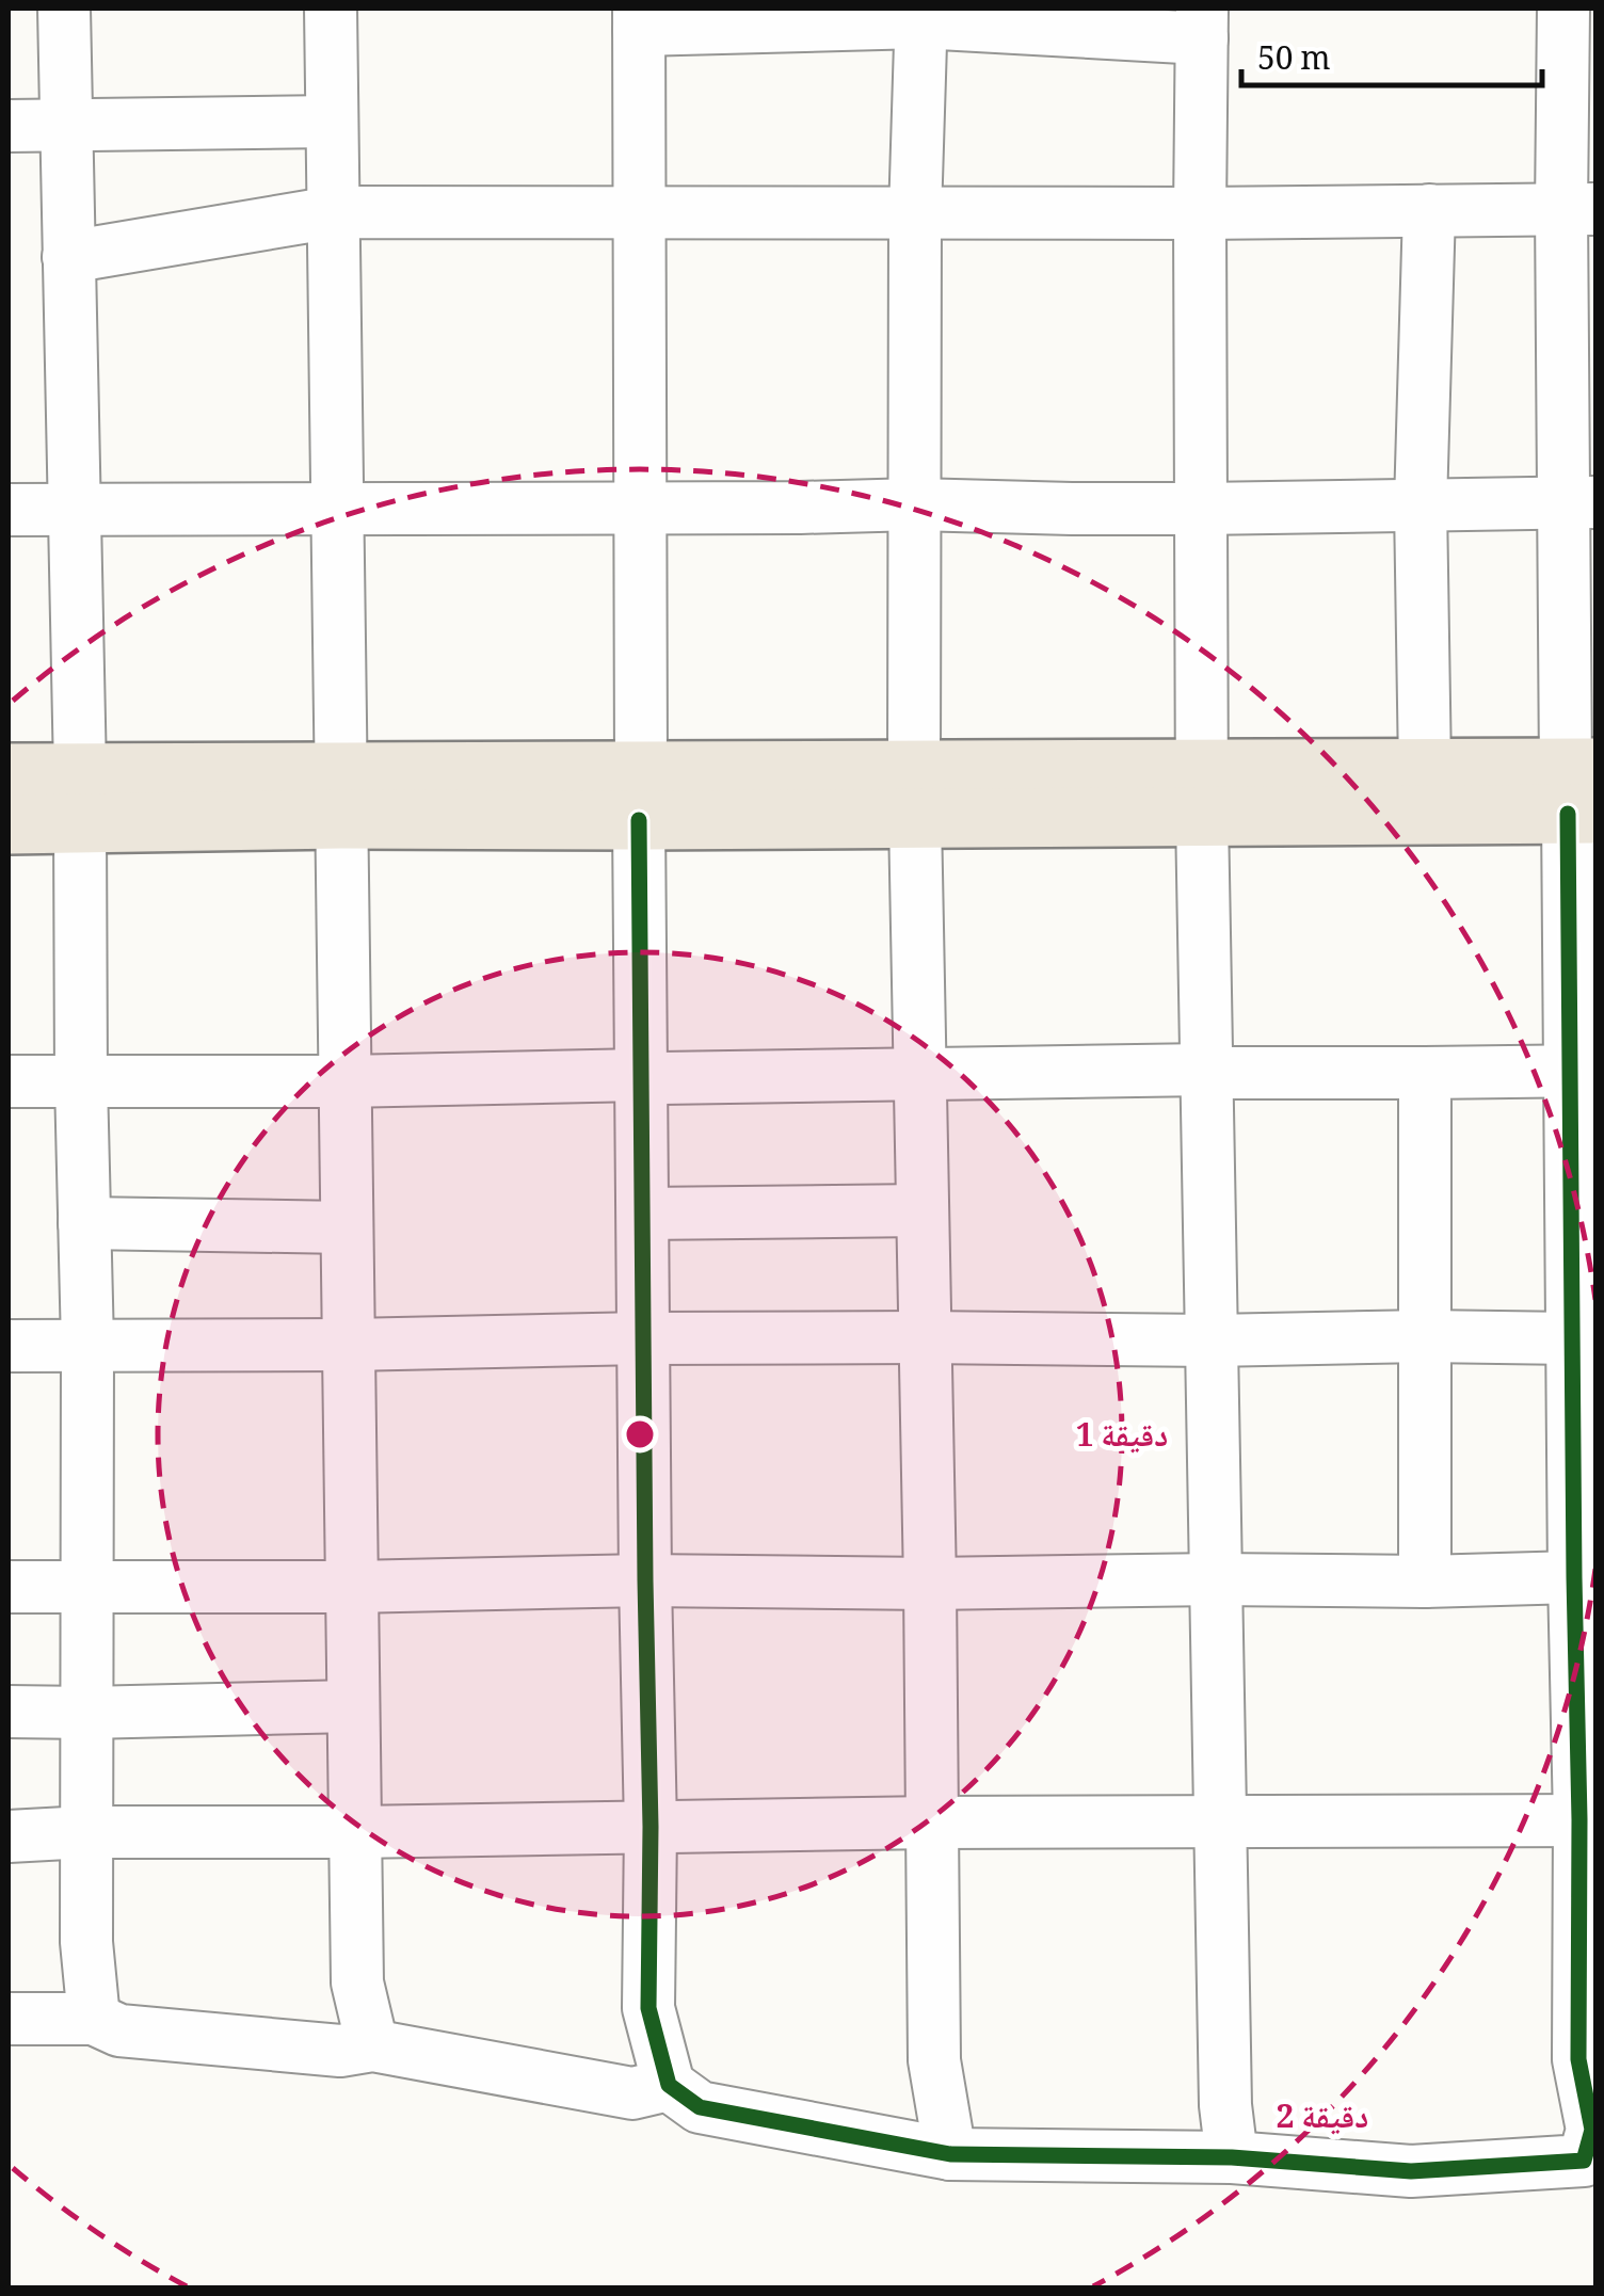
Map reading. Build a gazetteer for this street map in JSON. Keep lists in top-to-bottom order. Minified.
{"scale_bar":"50 m","rings":["1 دقيقة","2 دقيقة"]}
